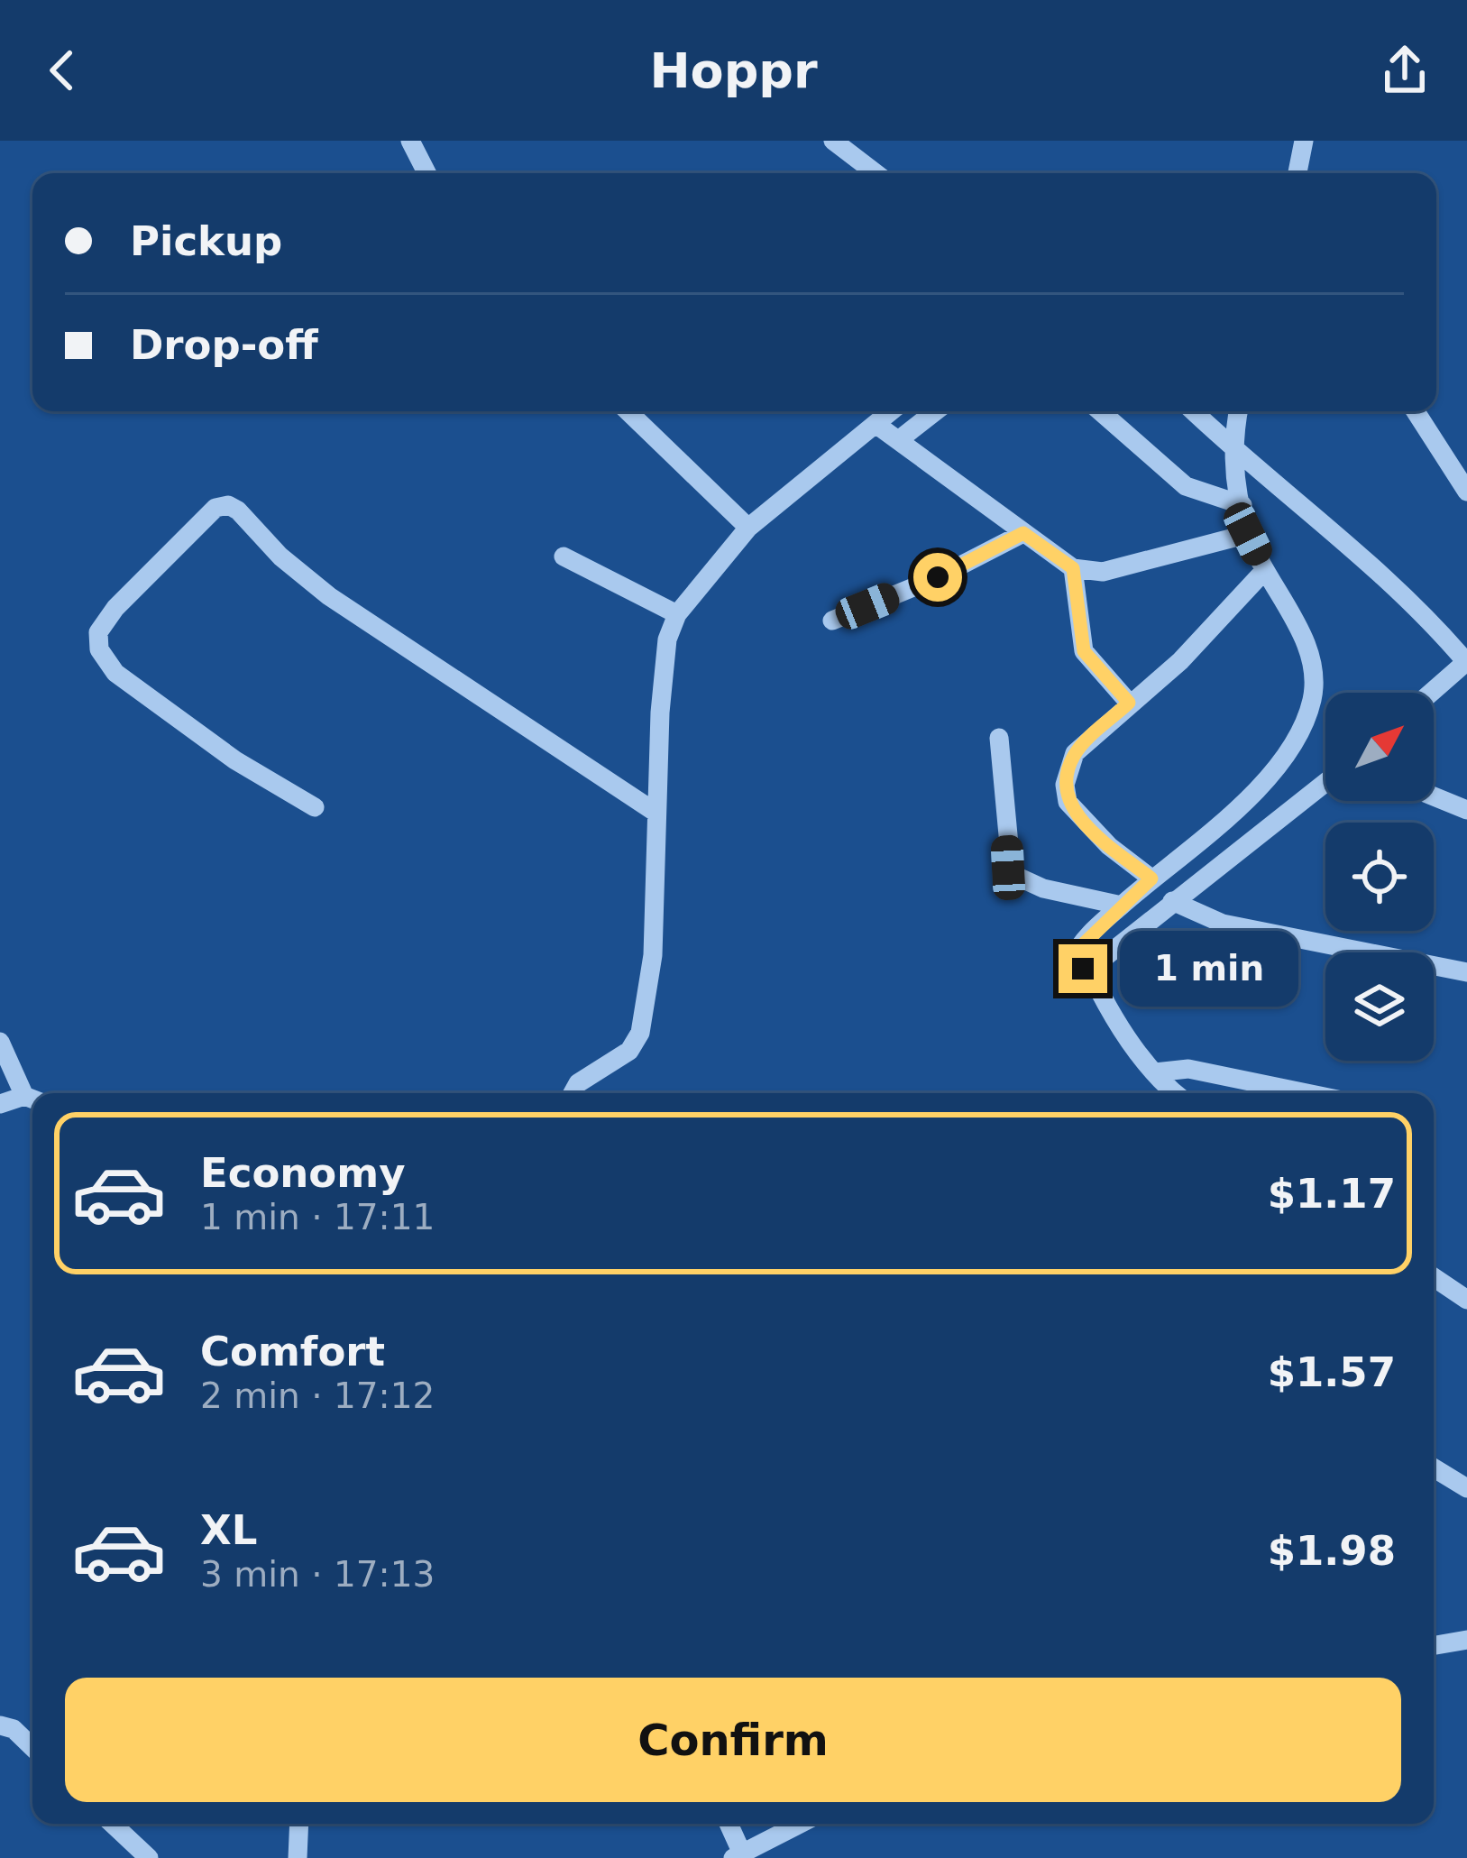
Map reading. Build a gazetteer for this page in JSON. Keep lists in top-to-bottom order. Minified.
{"north":"top right","page":{"header":"Hoppr","banner":["Pickup","Drop-off"],"bubble":"1 min","list":[{"name":"Economy","note":"1 min · 17:11","value":"$1.17"},{"name":"Comfort","note":"2 min · 17:12","value":"$1.57"},{"name":"XL","note":"3 min · 17:13","value":"$1.98"}],"buttons":"Confirm"}}
